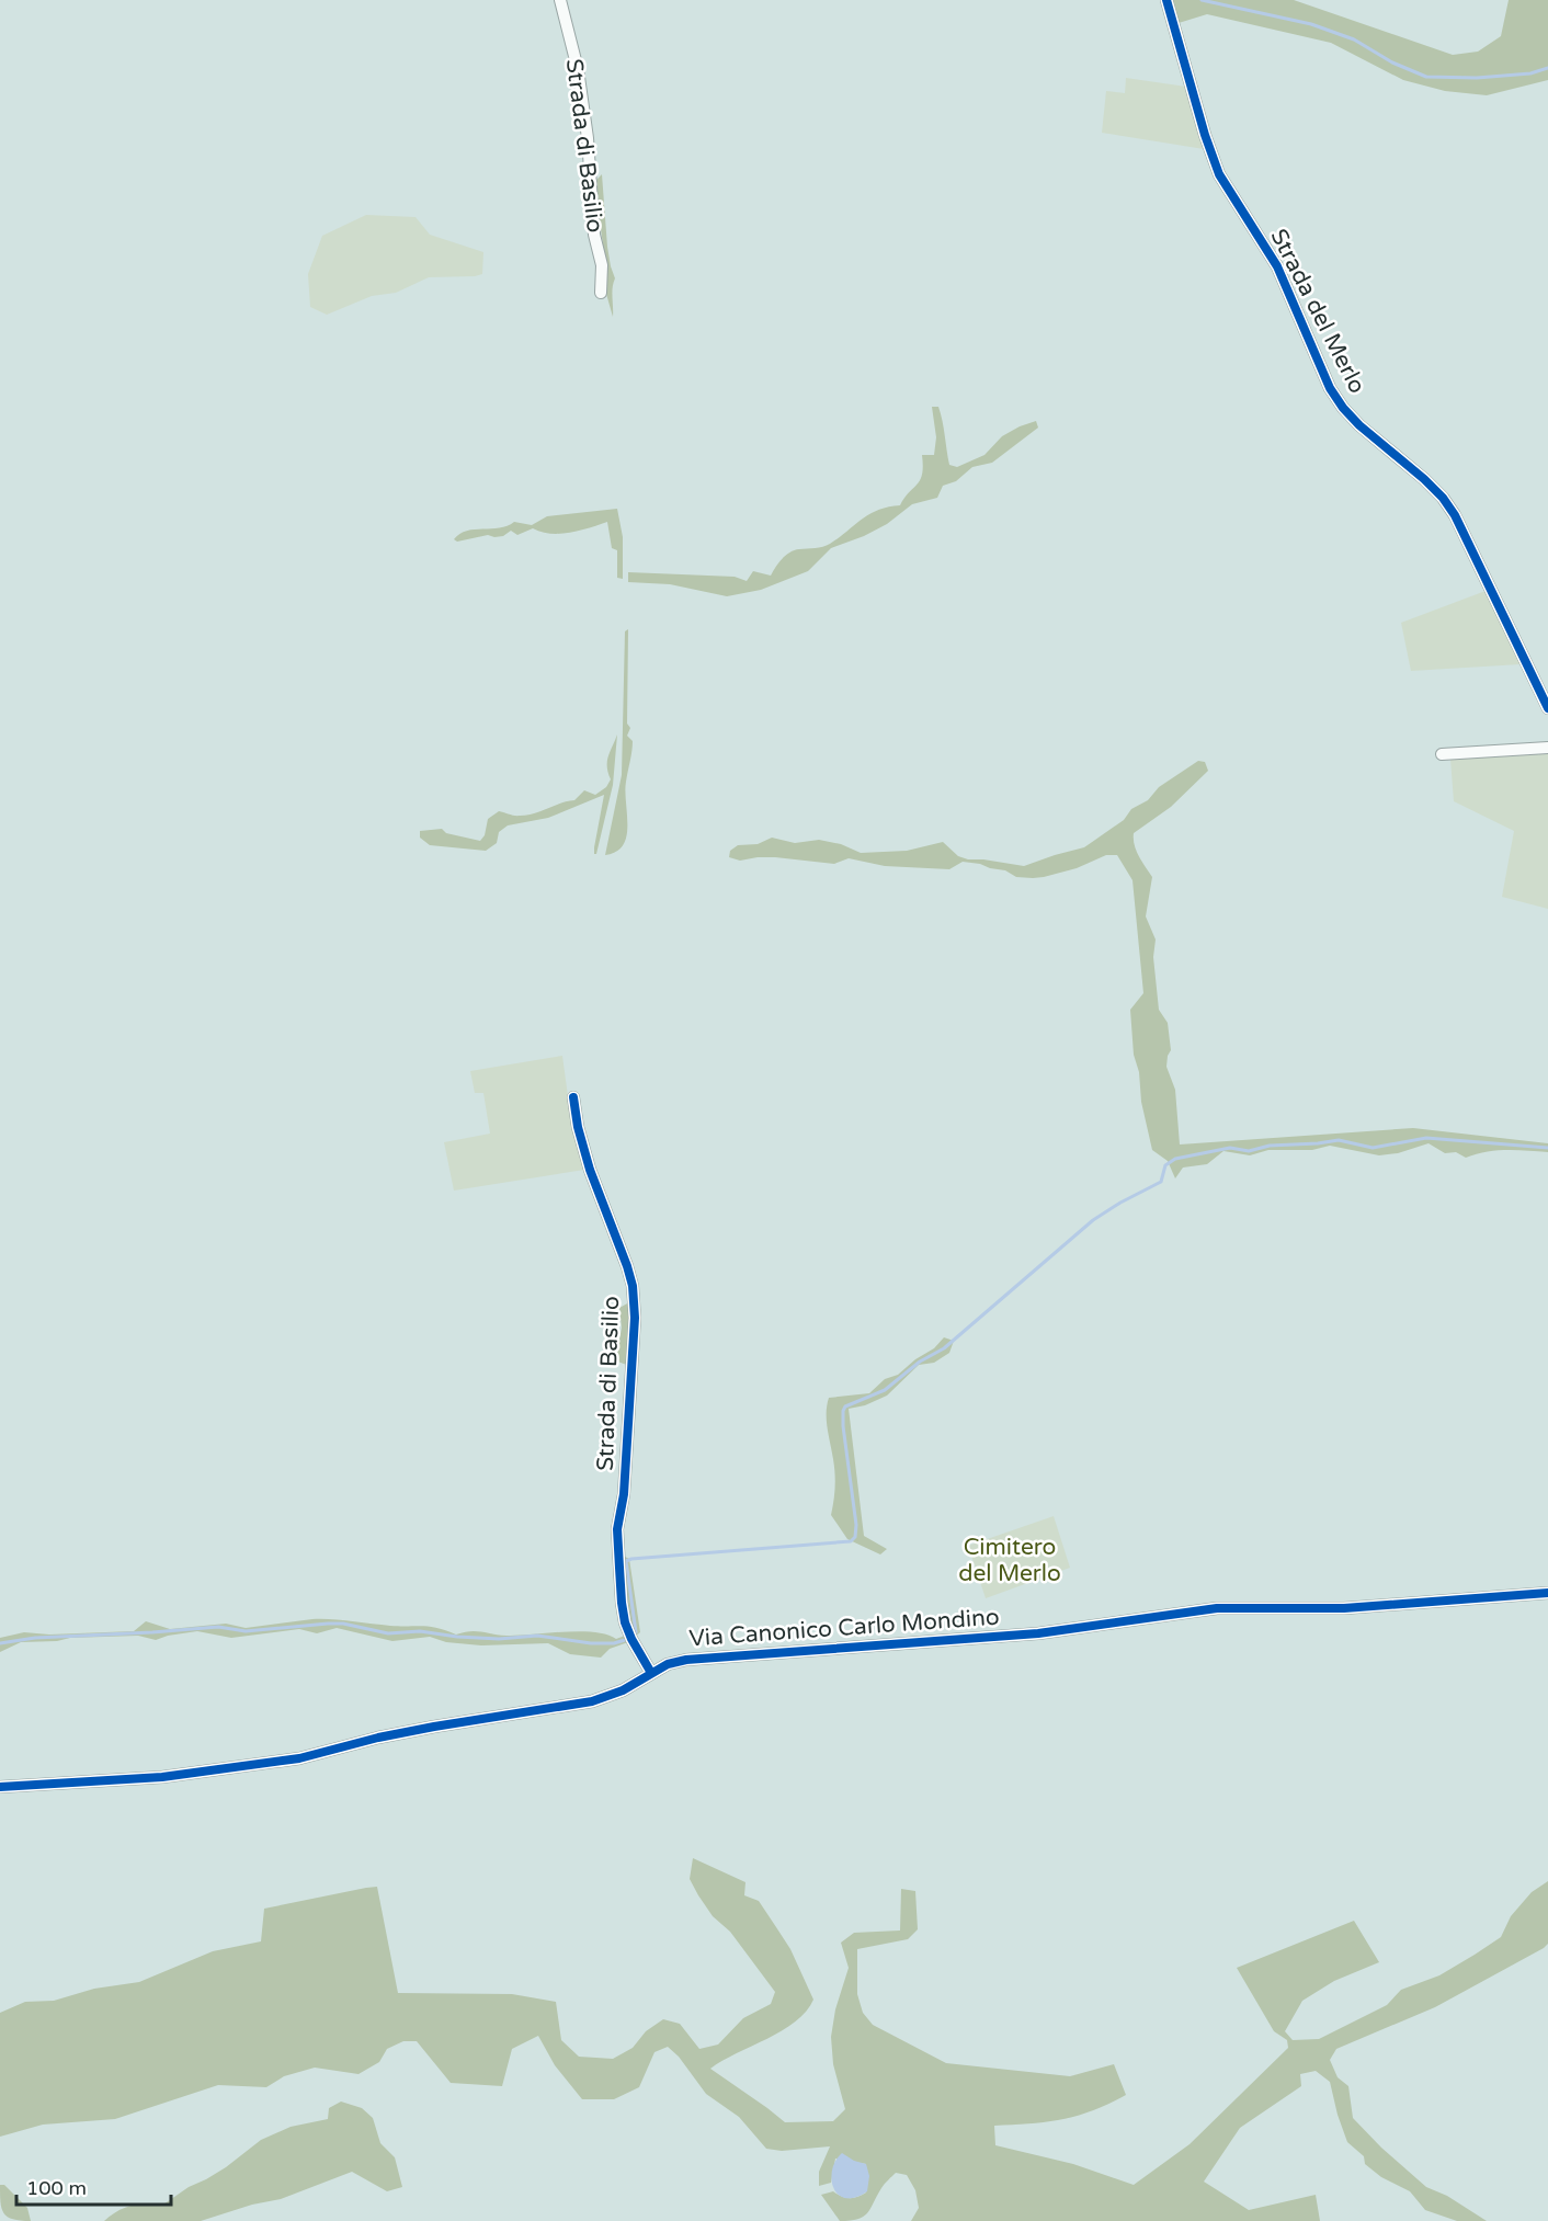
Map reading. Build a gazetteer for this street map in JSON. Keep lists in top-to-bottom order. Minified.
{"streets":{"street":["Strada di Basilio","Strada del Merlo","Via Canonico Carlo Mondino"]},"crossings":[["Strada di Basilio","Via Canonico Carlo Mondino"]],"parks":["Cimitero del Merlo"],"scale_bar":"100 m"}
